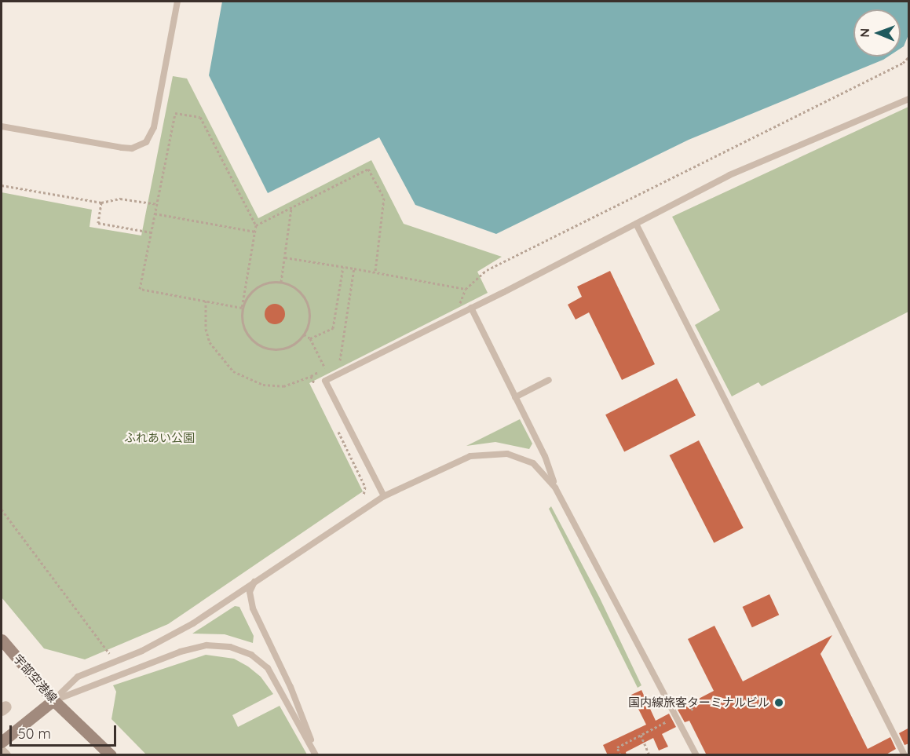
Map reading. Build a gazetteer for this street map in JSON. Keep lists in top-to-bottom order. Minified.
{"streets":{"main road":["宇部空港線"]},"parks":["ふれあい公園"],"places":["国内線旅客ターミナルビル"],"scale_bar":"50 m","north":"left"}
